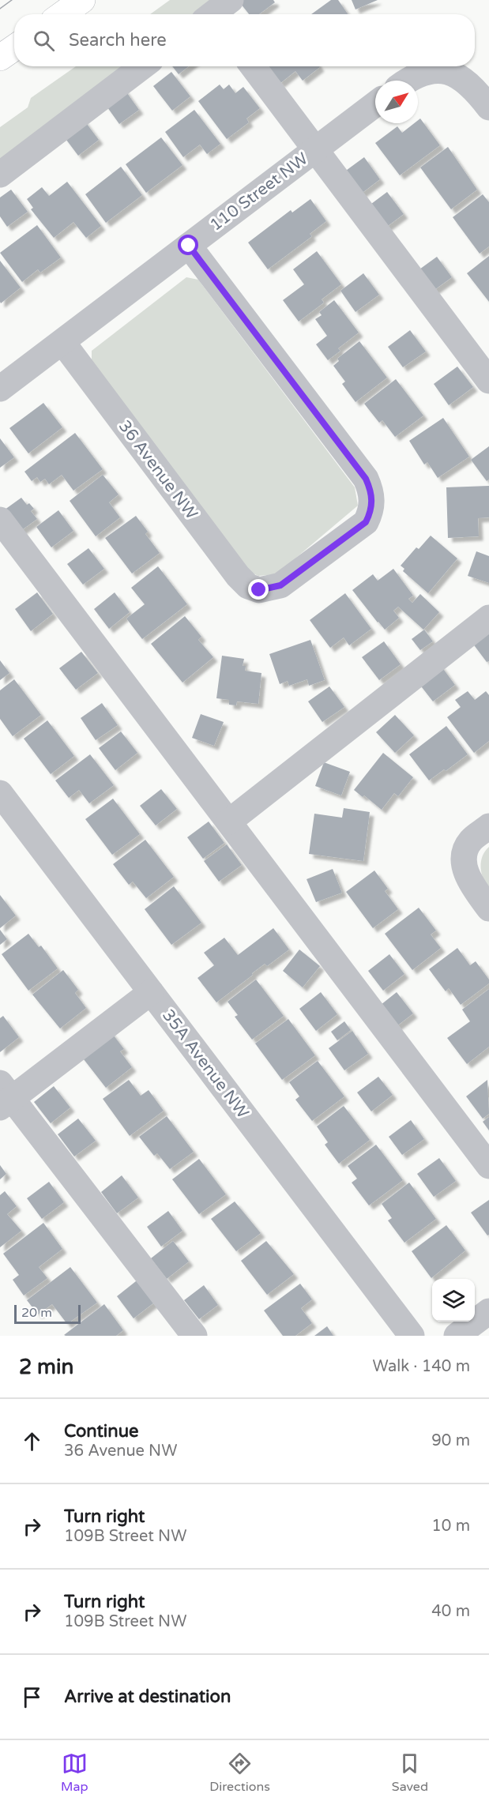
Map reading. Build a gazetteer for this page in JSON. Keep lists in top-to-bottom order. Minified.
{"streets":{"street":["110 Street NW","36 Avenue NW","35A Avenue NW"]},"crossings":[["110 Street NW","36 Avenue NW"]],"scale_bar":"20 m","north":"top right","page":{"search":"Search here","scale":"20 m","heading":["2 min","Walk · 140 m"],"list":[["Continue","36 Avenue NW","90 m"],["Turn right","109B Street NW","10 m"],["Turn right","109B Street NW","40 m"],"Arrive at destination"],"nav":["Map","Directions","Saved"]}}
